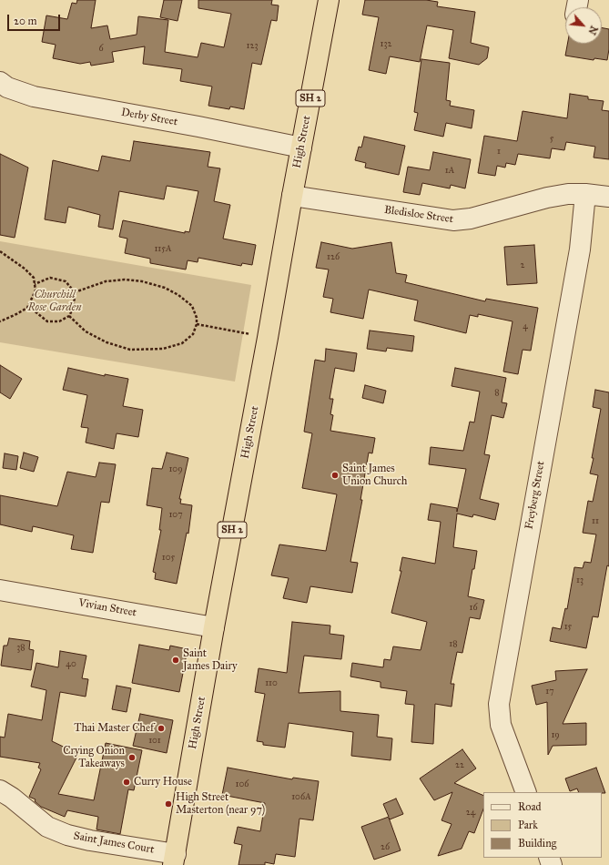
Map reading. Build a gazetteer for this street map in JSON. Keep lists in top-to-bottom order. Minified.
{"streets":{"highway":["SH 2","High Street"],"street":["Derby Street","Bledisloe Street","Freyberg Street","Vivian Street","Saint James Court"]},"crossings":[["Derby Street","High Street"],["High Street","Bledisloe Street"],["High Street","Vivian Street"],["High Street","Saint James Court"],["Bledisloe Street","Freyberg Street"]],"parks":["Churchill Rose Garden"],"places":["Saint James Union Church","Saint James Dairy","Thai Master Chef","Crying Onion Takeaways","Curry House","High Street Masterton (near 97)"],"house_numbers":["132","123","6","5","1","1A","115A","126","2","4","8","109","107","11","105","13","16","15","18","38","40","110","17","19","101","22","106","106A","24","26"],"legend":["Road","Park","Building"],"scale_bar":"20 m","north":"bottom right"}
